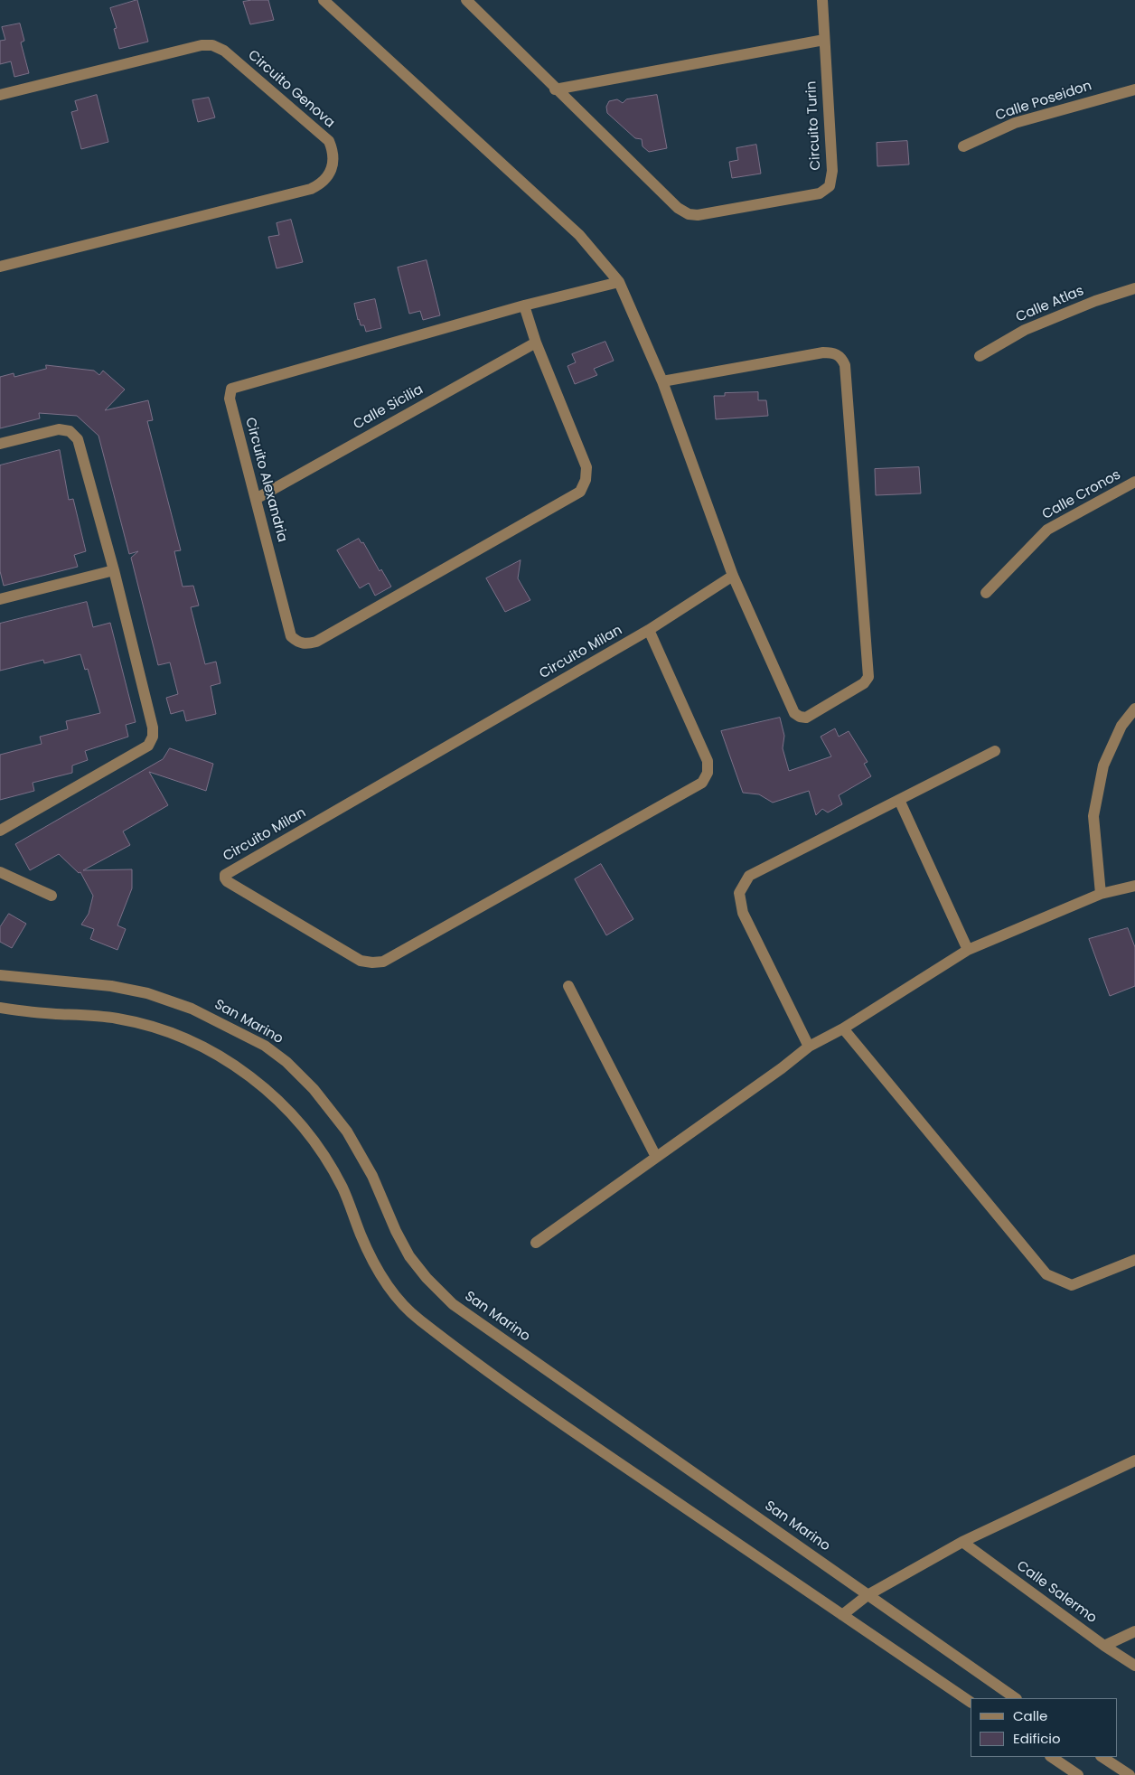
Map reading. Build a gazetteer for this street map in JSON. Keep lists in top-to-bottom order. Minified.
{"streets":{"street":["Circuito Genova","Calle Poseidon","Circuito Turin","Calle Atlas","Calle Sicilia","Circuito Alexandria","Calle Cronos","Circuito Milan","San Marino","Calle Salermo"]},"crossings":[["Calle Sicilia","Circuito Alexandria"]],"legend":["Calle","Edificio"]}
